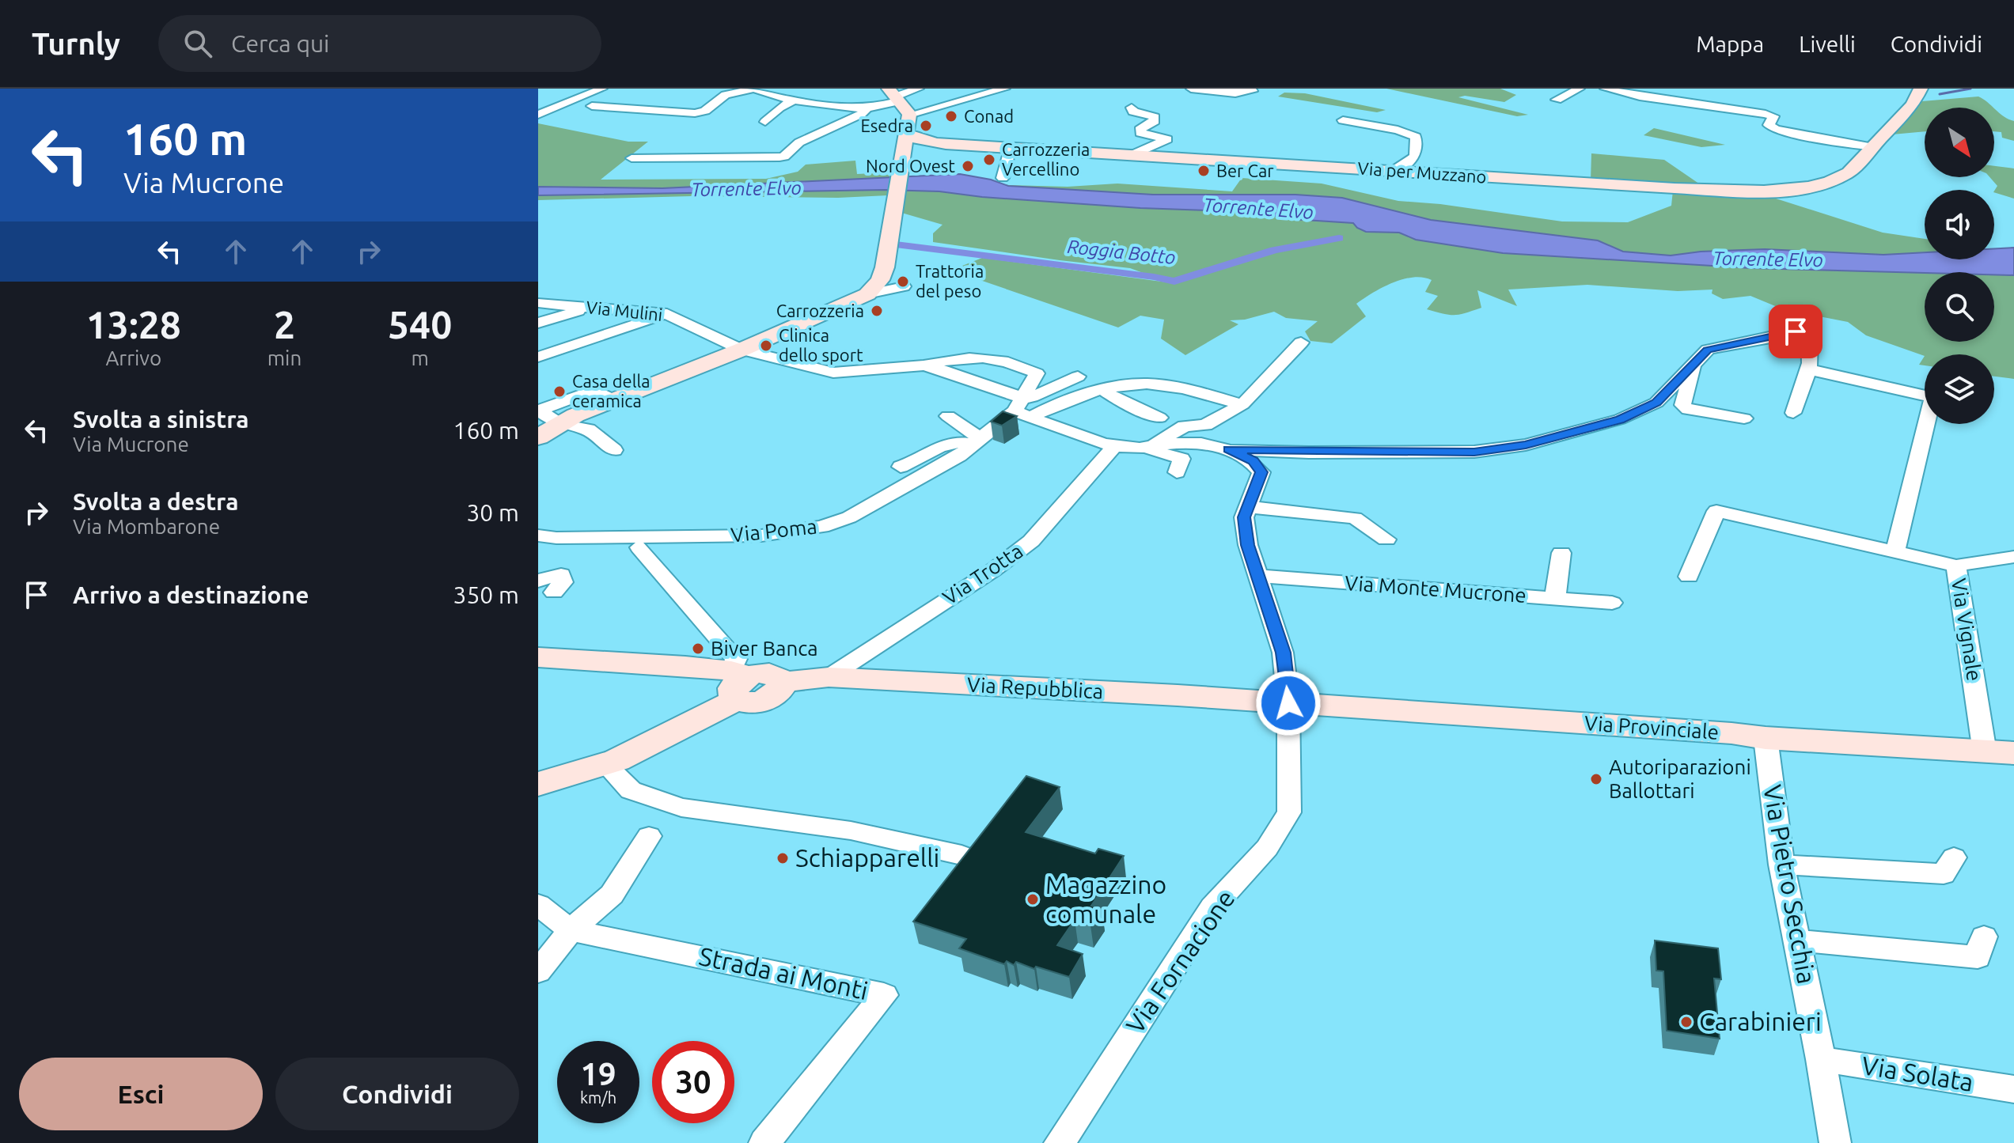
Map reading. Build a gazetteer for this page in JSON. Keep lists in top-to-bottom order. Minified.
{"streets":{"street":["Via per Muzzano","Via Mulini","Via Poma","Via Trotta","Via Monte Mucrone","Via Vignale","Via Repubblica","Via Provinciale","Via Pietro Secchia","Via Fornacione","Strada ai Monti","Via Solata"]},"crossings":[["Via Trotta","Via Repubblica"],["Via Monte Mucrone","Via Fornacione"],["Via Vignale","Via Provinciale"],["Via Repubblica","Via Provinciale"],["Via Repubblica","Via Fornacione"],["Via Provinciale","Via Pietro Secchia"],["Via Provinciale","Via Fornacione"],["Via Pietro Secchia","Via Solata"]],"water":["Torrente Elvo","Roggia Botto"],"places":["Conad","Esedra","Carrozzeria Vercellino","Nord Ovest","Ber Car","Trattoria del peso","Carrozzeria","Clinica dello sport","Casa della ceramica","Biver Banca","Autoriparazioni Ballottari","Schiapparelli","Magazzino comunale","Carabinieri"],"north":"bottom right","page":{"header":"Turnly","search":"Cerca qui","nav":["Mappa","Livelli","Condividi"],"turn":["160 m","Via Mucrone"],"eta":["13:28","Arrivo","2","min","540","m"],"list":[{"name":"Svolta a sinistra","note":"Via Mucrone","value":"160 m"},{"name":"Svolta a destra","note":"Via Mombarone","value":"30 m"},{"name":"Arrivo a destinazione","value":"350 m"}],"speed":"19 km/h","limit":"30","buttons":["Esci","Condividi"]}}
